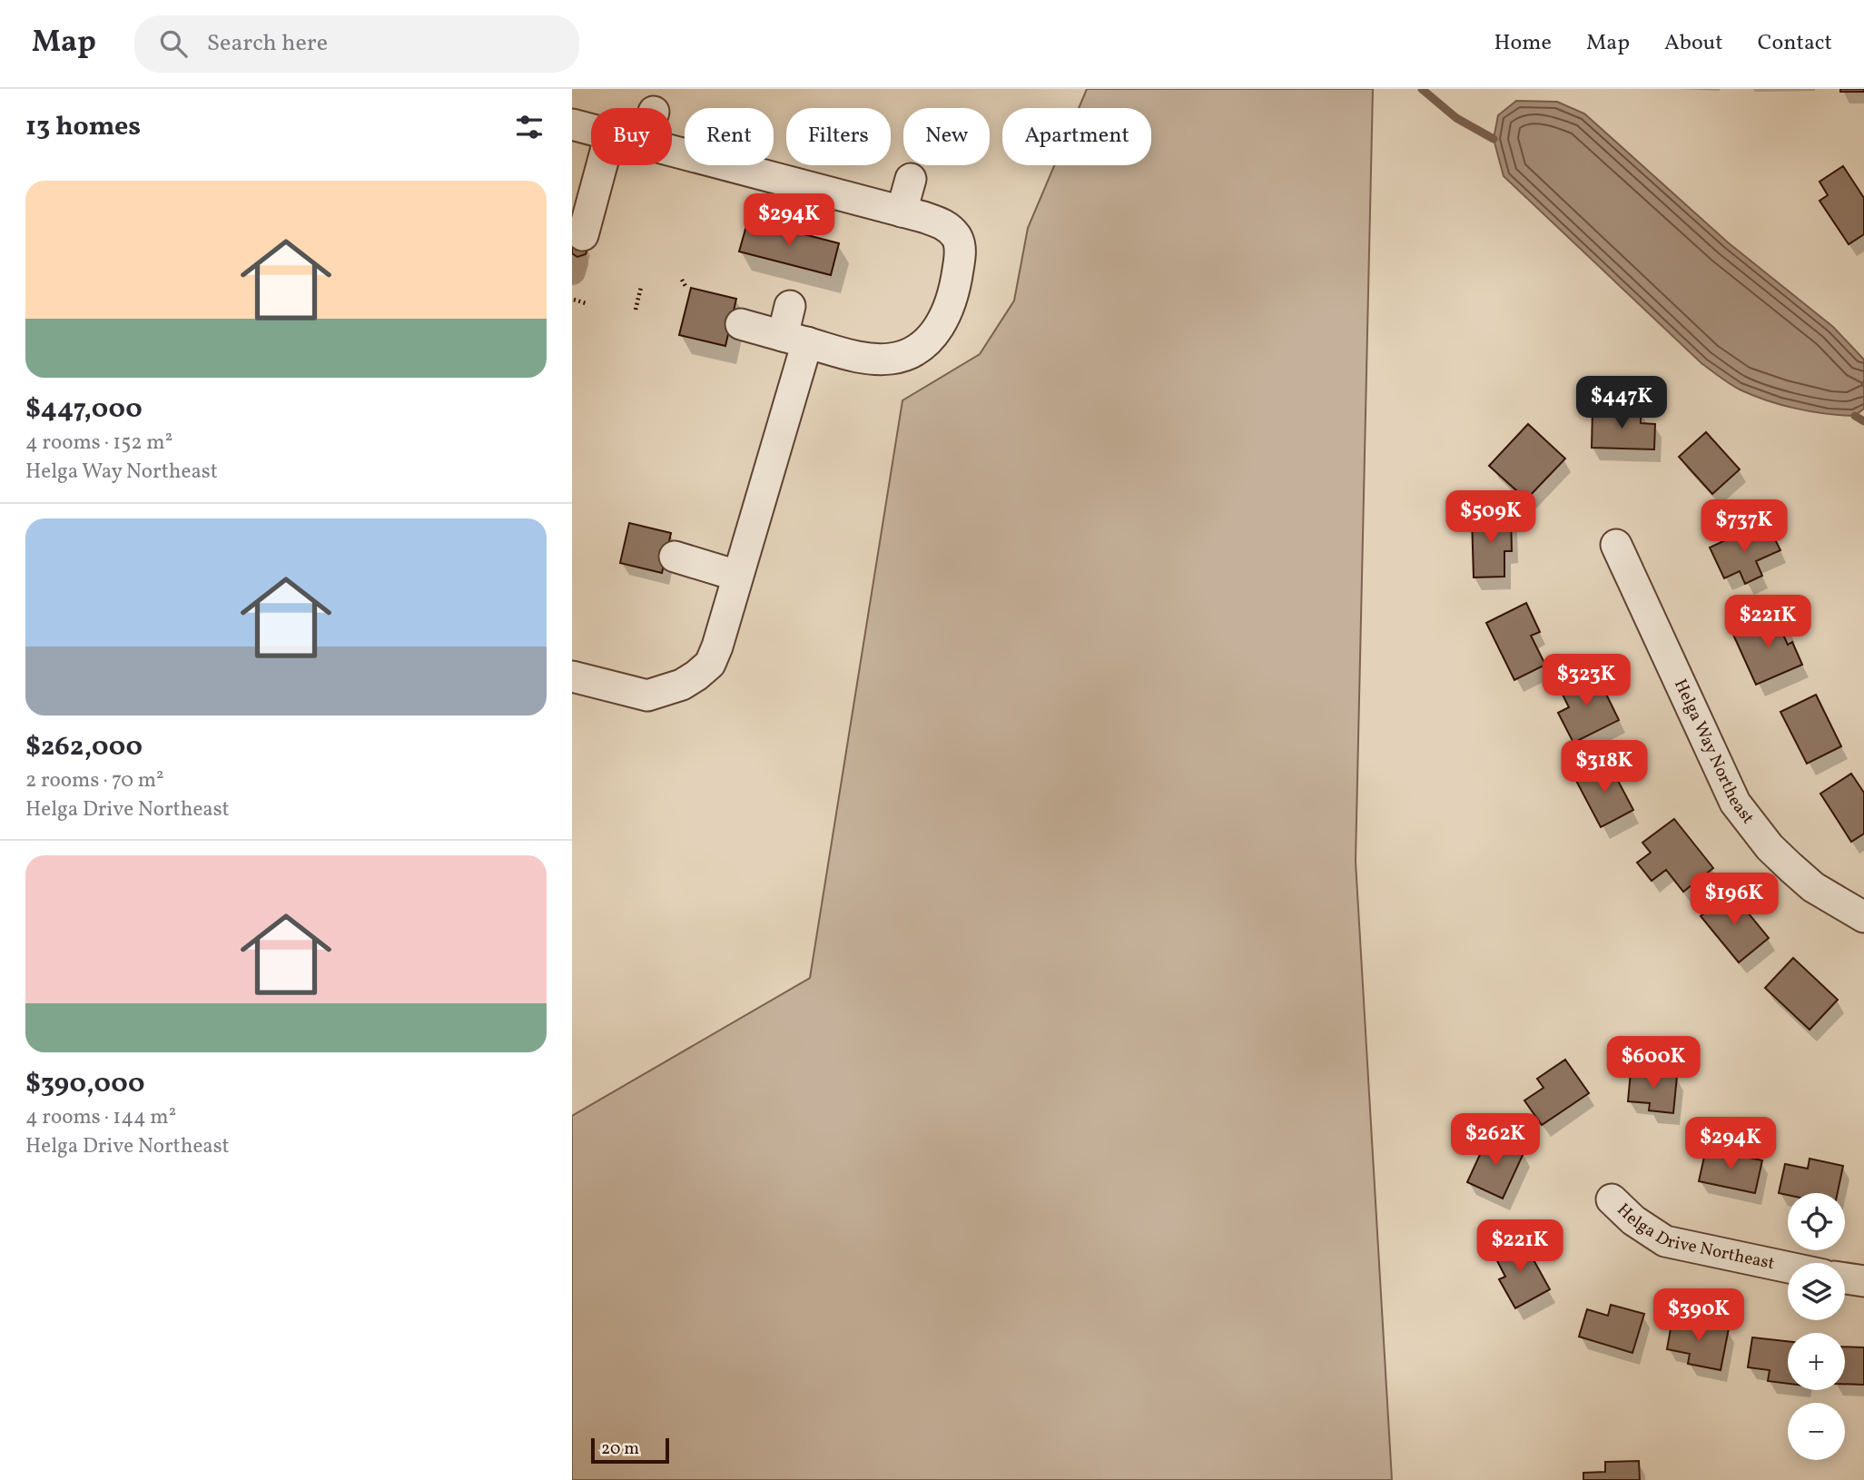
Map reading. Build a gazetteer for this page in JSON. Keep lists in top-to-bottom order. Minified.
{"streets":{"street":["Helga Way Northeast","Helga Drive Northeast"]},"scale_bar":"20 m","page":{"header":"Map","search":"Search here","nav":["Home","Map","About","Contact"],"heading":"13 homes","chip":["Buy","Rent","Filters","New","Apartment"],"list":[{"name":"$447,000","note":"4 rooms · 152 m² · Helga Way Northeast"},{"name":"$262,000","note":"2 rooms · 70 m² · Helga Drive Northeast"},{"name":"$390,000","note":"4 rooms · 144 m² · Helga Drive Northeast"}],"price":["$294K","$447K","$509K","$737K","$221K","$323K","$318K","$196K","$600K","$262K","$294K","$221K","$390K"],"map_buttons":["+","−"],"scale":"20 m"}}
